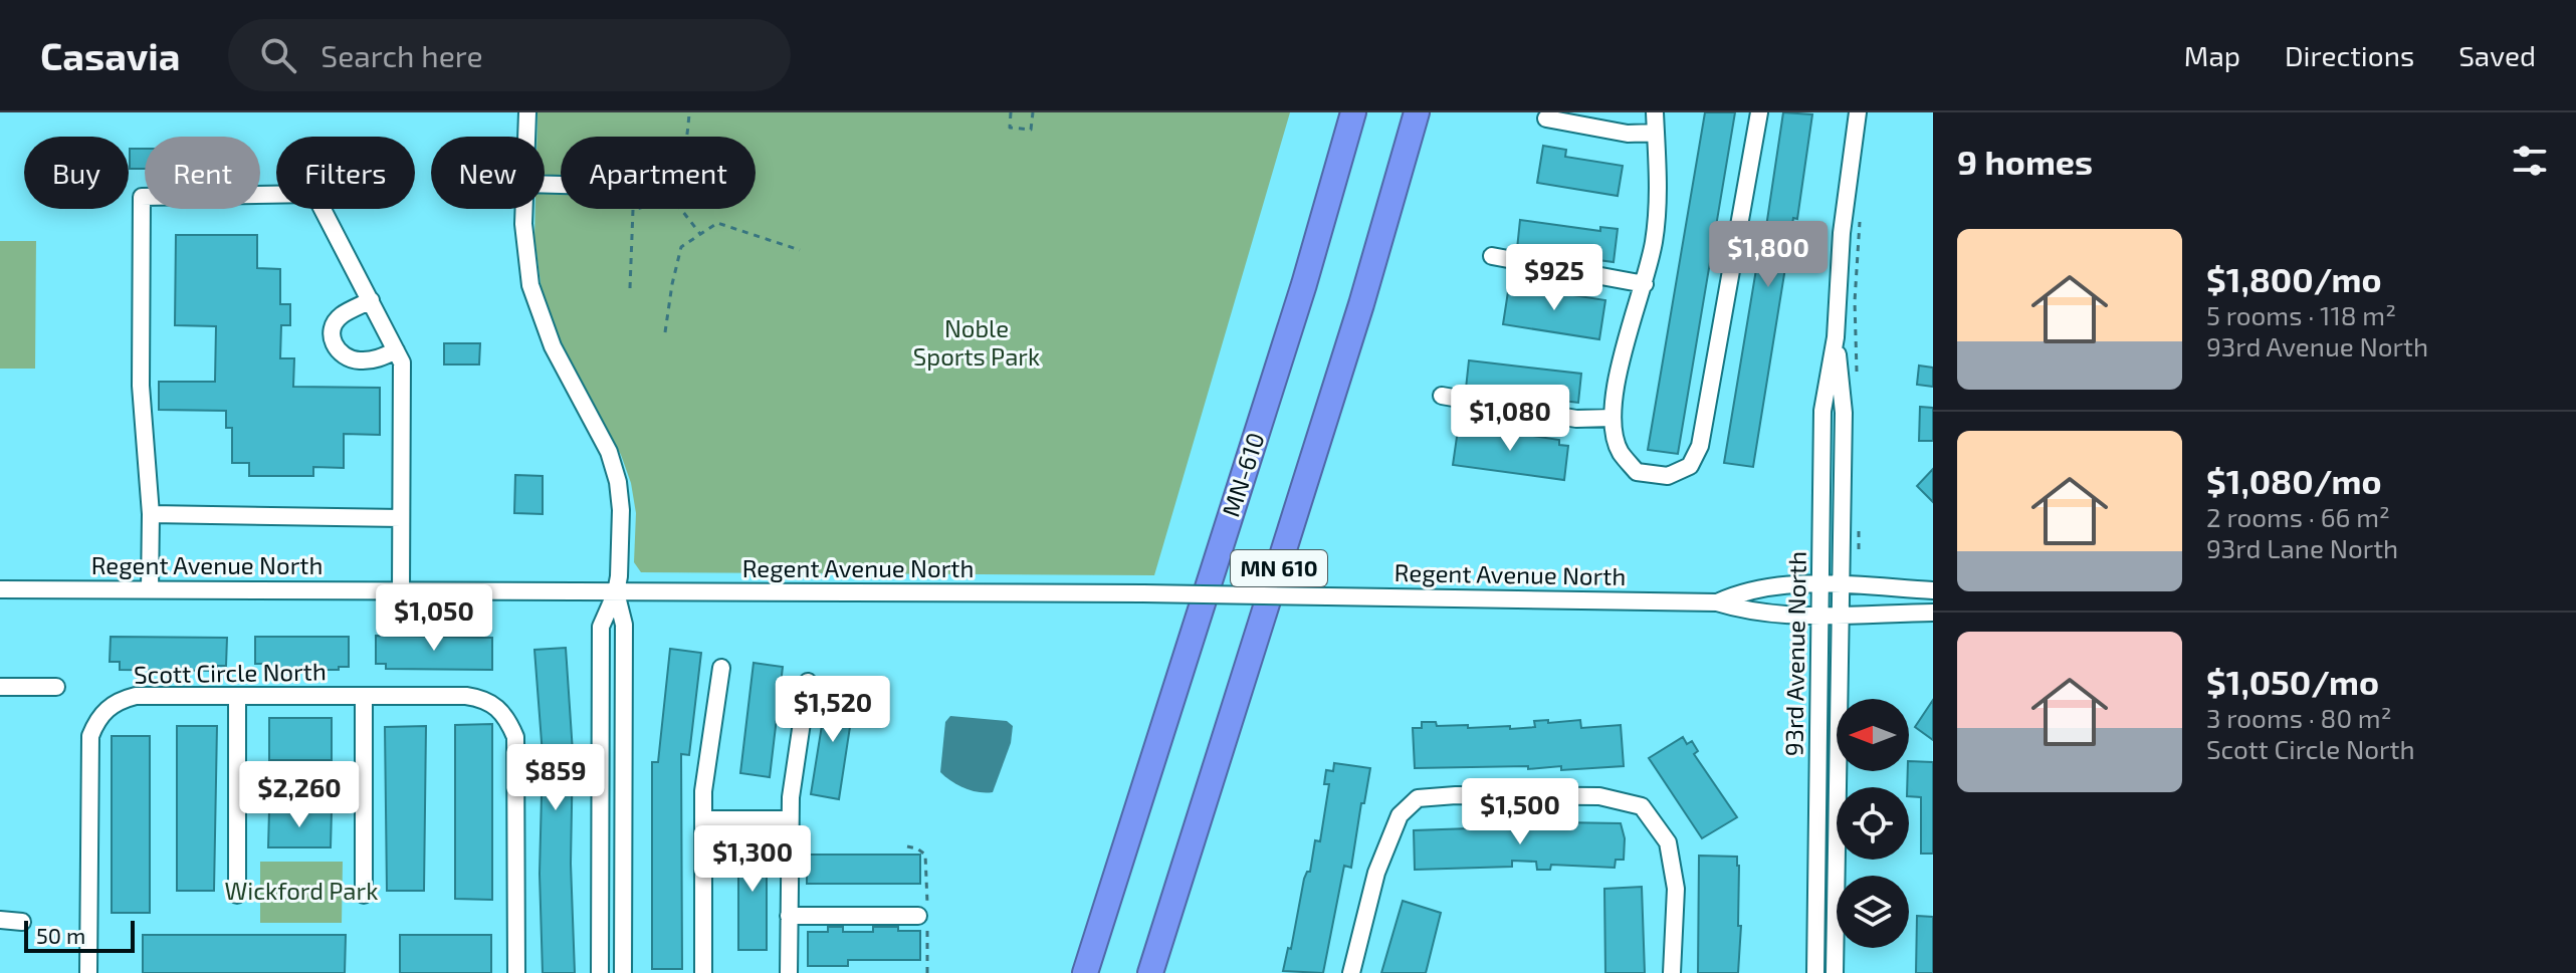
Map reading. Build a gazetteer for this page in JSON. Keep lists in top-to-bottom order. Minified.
{"streets":{"highway":["MN-610","MN 610"],"street":["Regent Avenue North","93rd Avenue North","Scott Circle North"]},"crossings":[["Regent Avenue North","93rd Avenue North"]],"parks":["Noble Sports Park","Wickford Park"],"scale_bar":"50 m","north":"left","page":{"header":"Casavia","search":"Search here","nav":["Map","Directions","Saved"],"heading":"9 homes","chip":["Buy","Rent","Filters","New","Apartment"],"list":[{"name":"$1,800/mo","note":"5 rooms · 118 m² · 93rd Avenue North"},{"name":"$1,080/mo","note":"2 rooms · 66 m² · 93rd Lane North"},{"name":"$1,050/mo","note":"3 rooms · 80 m² · Scott Circle North"}],"price":["$1,800","$925","$1,080","$1,050","$1,520","$859","$2,260","$1,500","$1,300"],"scale":"50 m"}}
